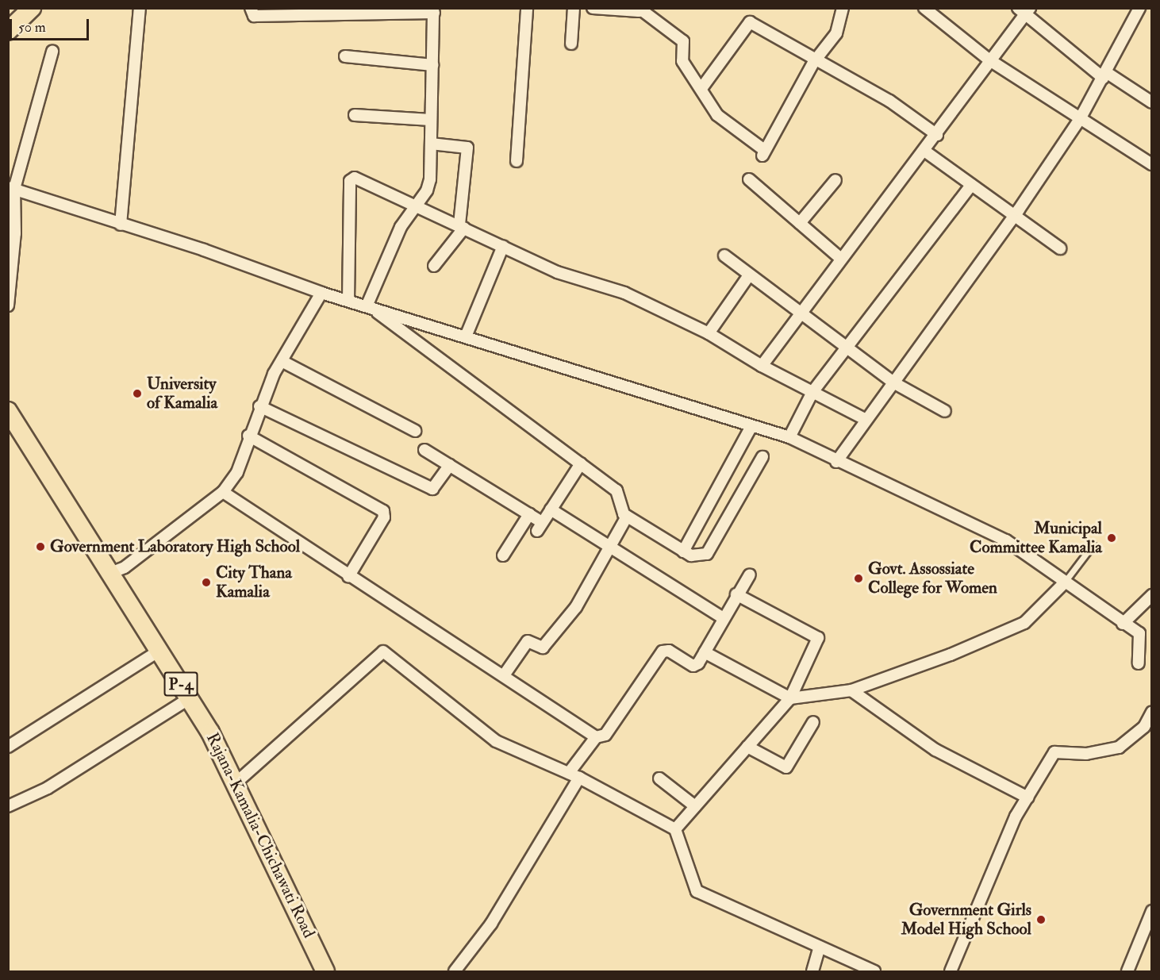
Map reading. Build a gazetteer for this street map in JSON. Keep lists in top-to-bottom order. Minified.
{"streets":{"main road":["P-4","Rajana-Kamalia-Chichawati Road"]},"places":["University of Kamalia","Municipal Committee Kamalia","Government Laboratory High School","Govt. Assossiate College for Women","City Thana Kamalia","Government Girls Model High School"],"scale_bar":"50 m"}
